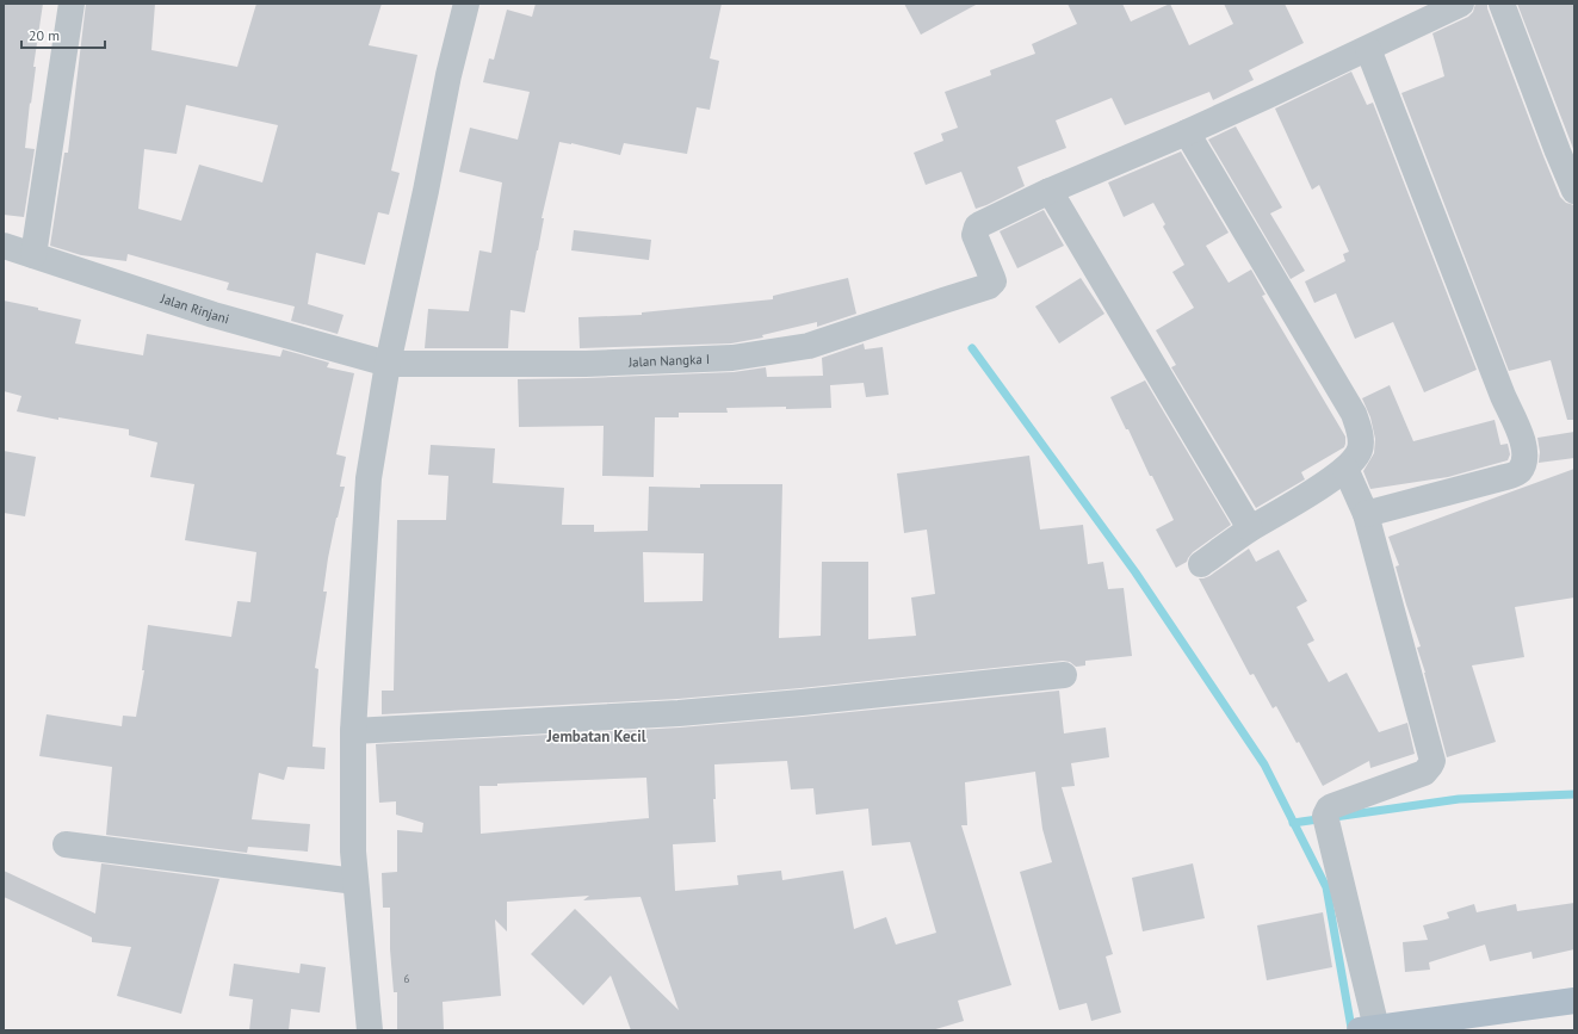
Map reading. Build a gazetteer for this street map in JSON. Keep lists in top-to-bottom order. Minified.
{"streets":{"street":["Jalan Rinjani","Jalan Nangka I"]},"crossings":[["Jalan Rinjani","Jalan Nangka I"]],"districts":["Jembatan Kecil"],"house_numbers":["6"],"scale_bar":"20 m"}
